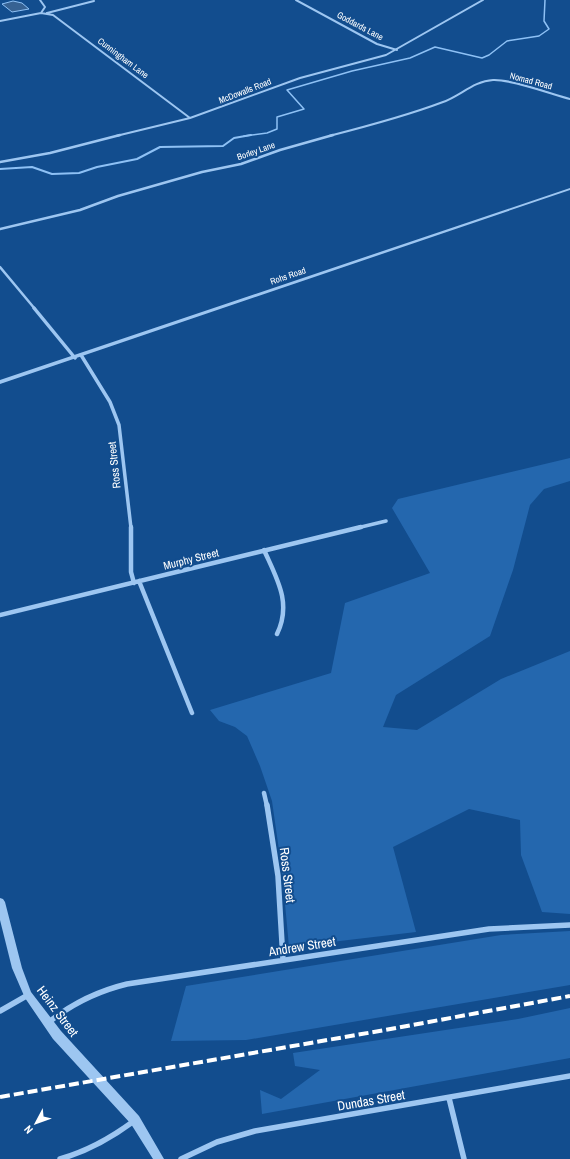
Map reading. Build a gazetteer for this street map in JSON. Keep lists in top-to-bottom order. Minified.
{"streets":{"street":["Goddards Lane","Cunningham Lane","Nomad Road","McDowalls Road","Borley Lane","Rohs Road","Ross Street","Murphy Street","Andrew Street","Heinz Street","Dundas Street"]},"crossings":[["Goddards Lane","McDowalls Road"],["Cunningham Lane","McDowalls Road"],["Nomad Road","Borley Lane"],["Rohs Road","Ross Street"],["Ross Street","Murphy Street"],["Ross Street","Andrew Street"],["Andrew Street","Heinz Street"]],"north":"bottom left"}
